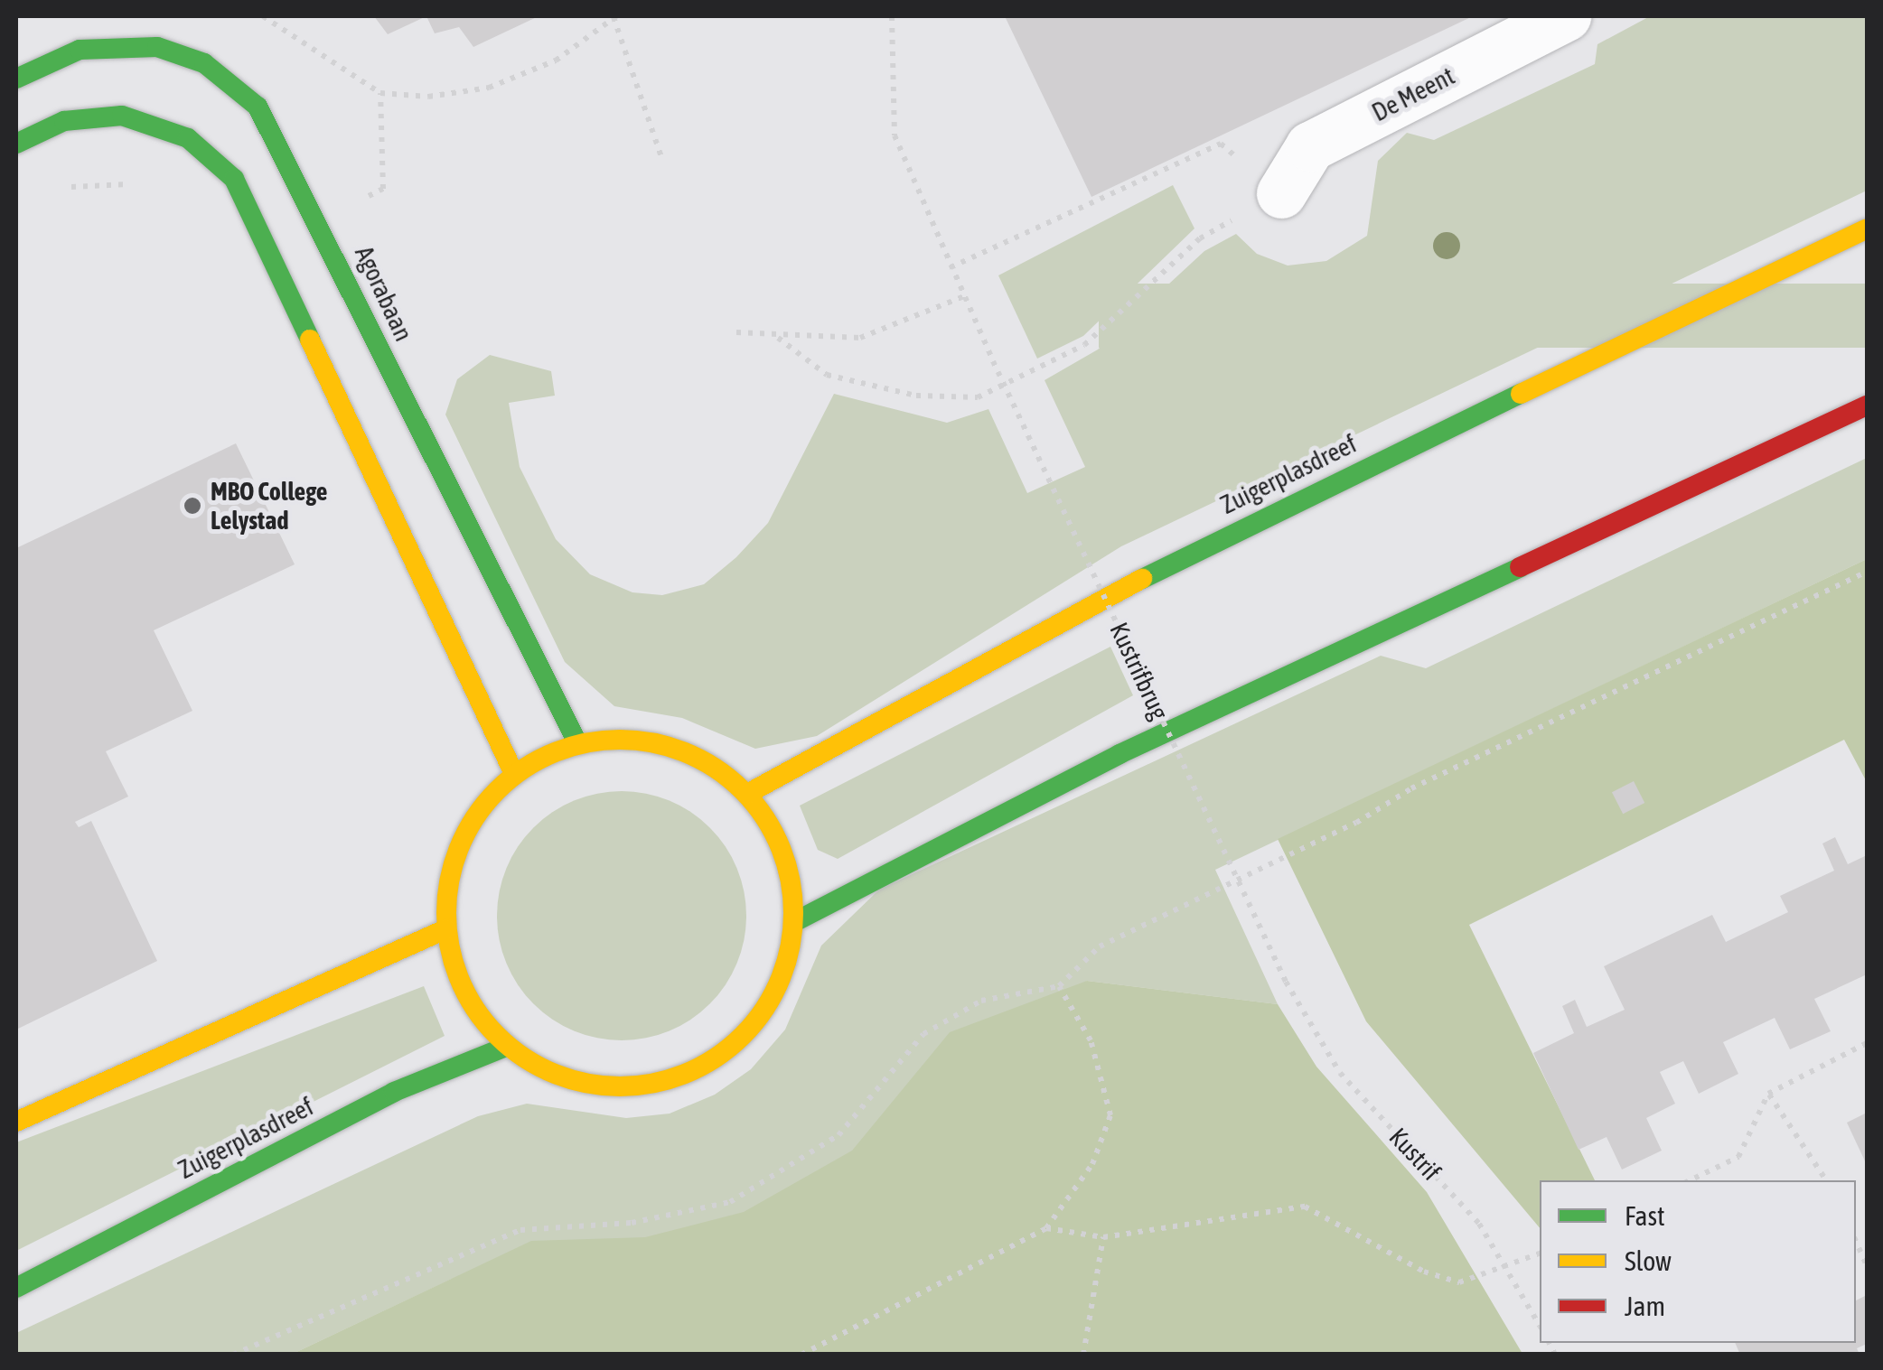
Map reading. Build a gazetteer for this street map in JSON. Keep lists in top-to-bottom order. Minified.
{"streets":{"main road":["Agorabaan","Zuigerplasdreef"],"street":["De Meent"],"path":["Kustrifbrug","Kustrif"]},"crossings":[["Kustrifbrug","Kustrif"]],"places":["MBO College Lelystad"],"legend":["Fast","Slow","Jam"]}
